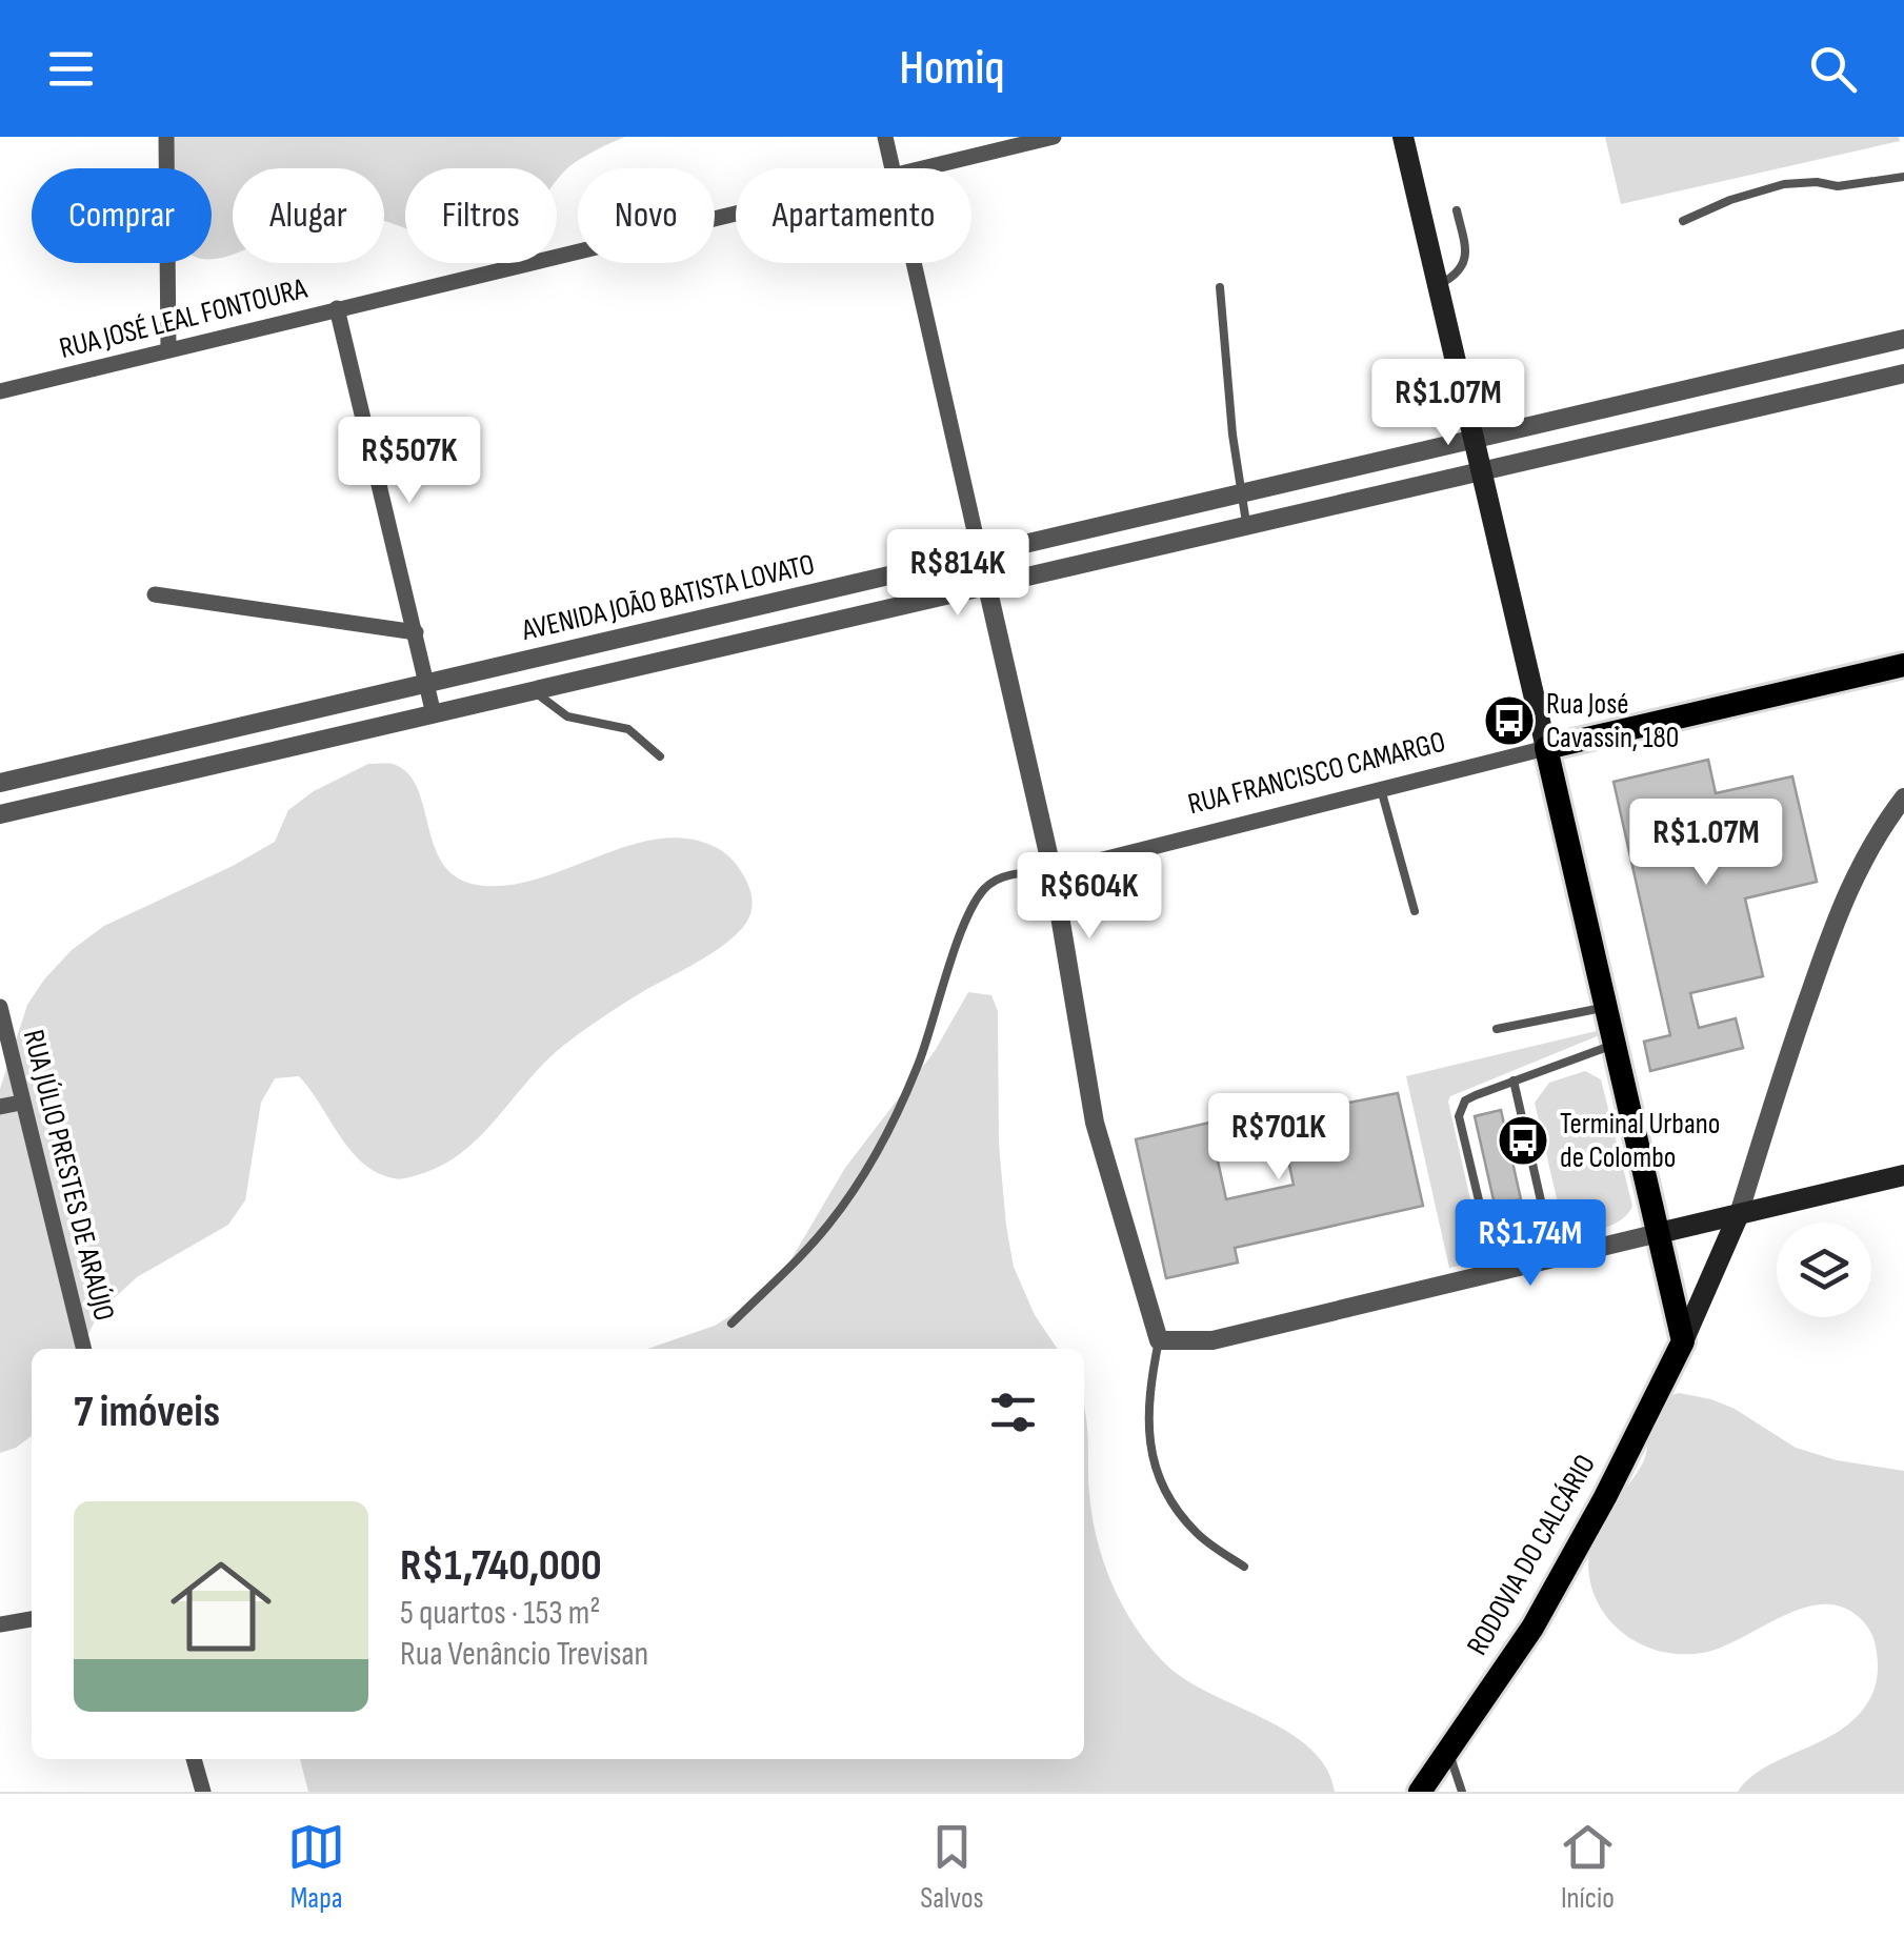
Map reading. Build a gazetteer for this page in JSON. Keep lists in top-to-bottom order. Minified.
{"streets":{"main road":["RUA FRANCISCO CAMARGO","RODOVIA DO CALCÁRIO"],"street":["RUA JOSÉ LEAL FONTOURA","AVENIDA JOÃO BATISTA LOVATO","RUA JÚLIO PRESTES DE ARAÚJO"]},"places":{"bus stop":["Rua José Cavassin, 180","Terminal Urbano de Colombo"]},"page":{"header":"Homiq","chip":["Comprar","Alugar","Filtros","Novo","Apartamento"],"price":["R$1.07M","R$507K","R$814K","R$1.07M","R$604K","R$701K","R$1.74M"],"heading":"7 imóveis","list":[{"name":"R$1,740,000","note":"5 quartos · 153 m² · Rua Venâncio Trevisan"}],"tabs":["Mapa","Salvos","Início"]}}
